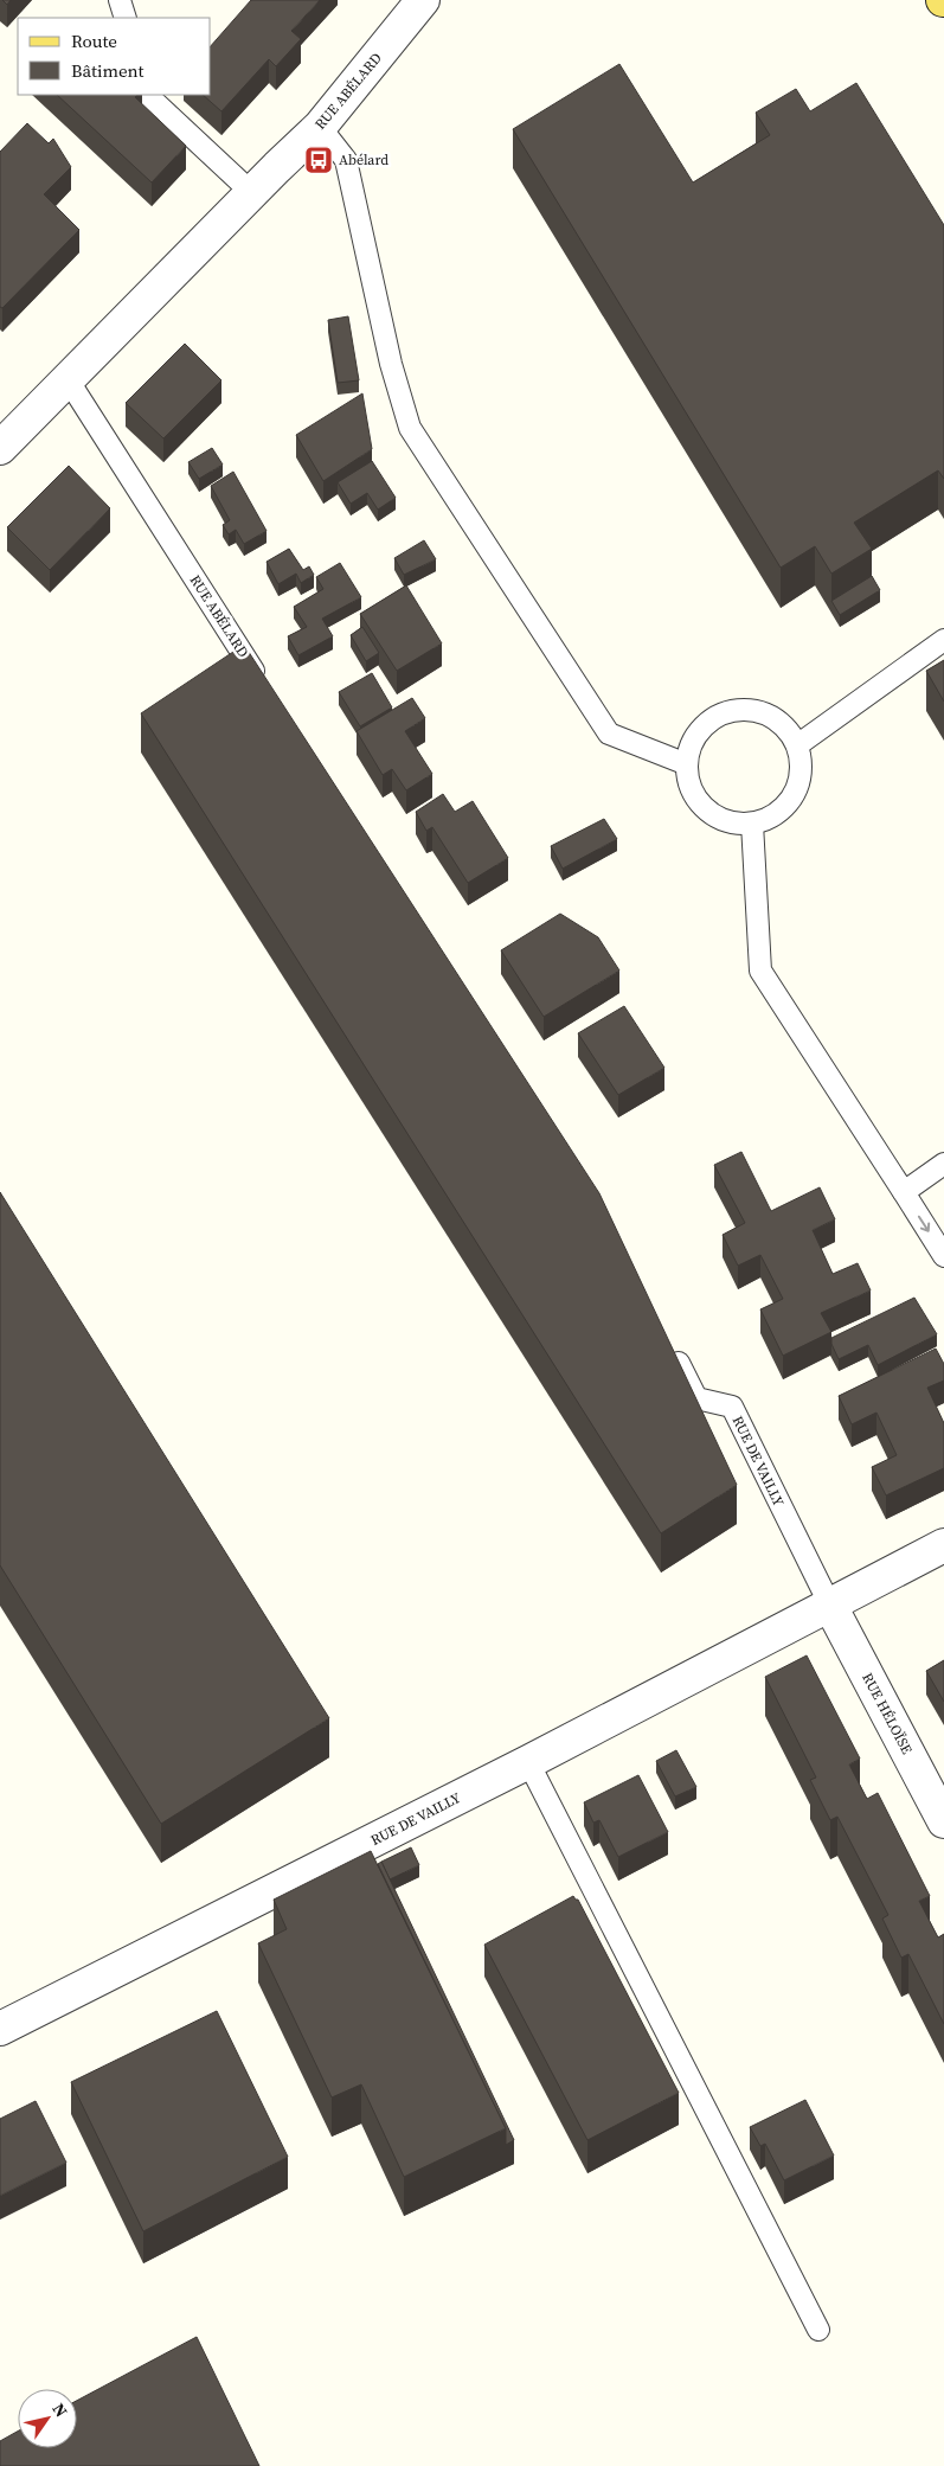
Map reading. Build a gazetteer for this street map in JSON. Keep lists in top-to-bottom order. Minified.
{"streets":{"street":["RUE ABÉLARD","RUE DE VAILLY","RUE HÉLOÏSE"]},"crossings":[["RUE DE VAILLY","RUE HÉLOÏSE"]],"places":{"bus stop":["Abélard"]},"legend":["Route","Bâtiment"],"north":"top right"}
